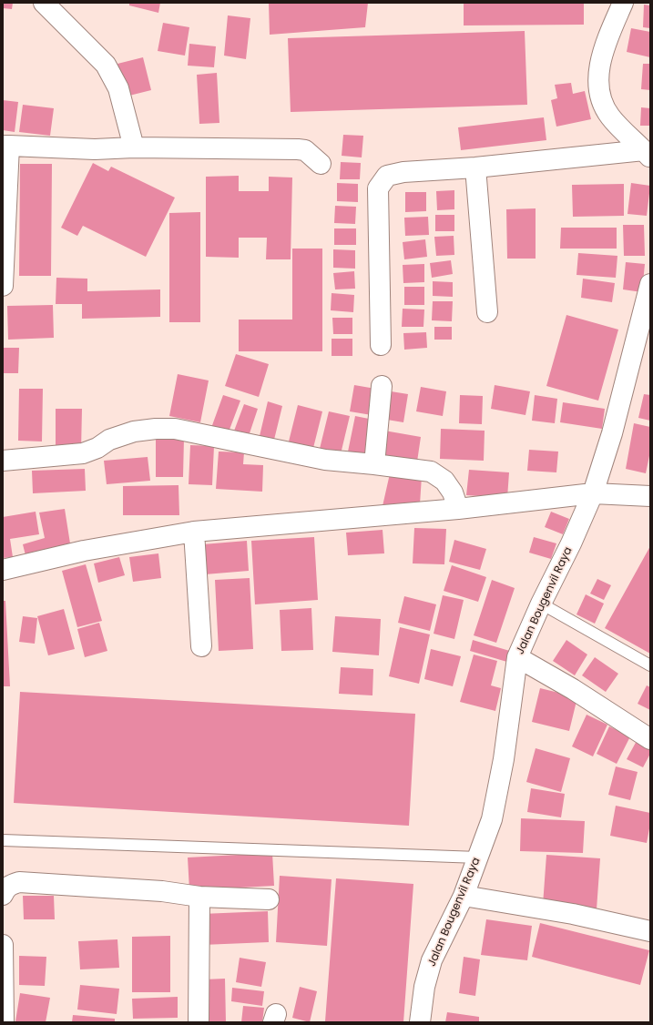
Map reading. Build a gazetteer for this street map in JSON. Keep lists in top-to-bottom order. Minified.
{"streets":{"street":["Jalan Bougenvil Raya"]}}
